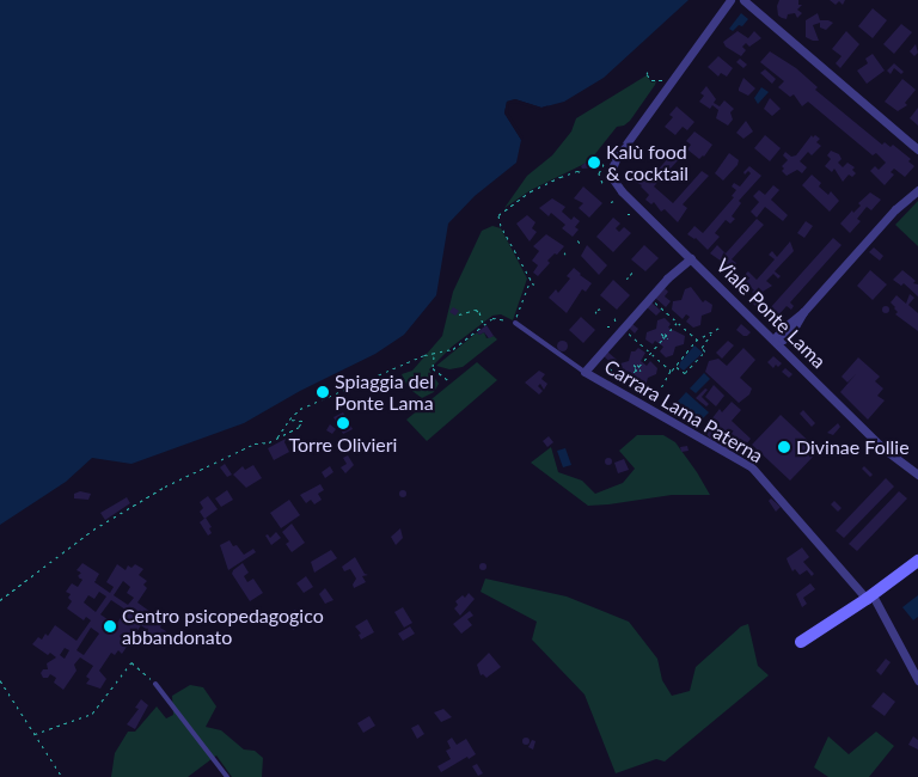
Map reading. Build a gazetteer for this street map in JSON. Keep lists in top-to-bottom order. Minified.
{"streets":{"street":["Viale Ponte Lama","Carrara Lama Paterna"]},"places":["Kalù food & cocktail","Spiaggia del Ponte Lama","Torre Olivieri","Divinae Follie","Centro psicopedagogico abbandonato"]}
